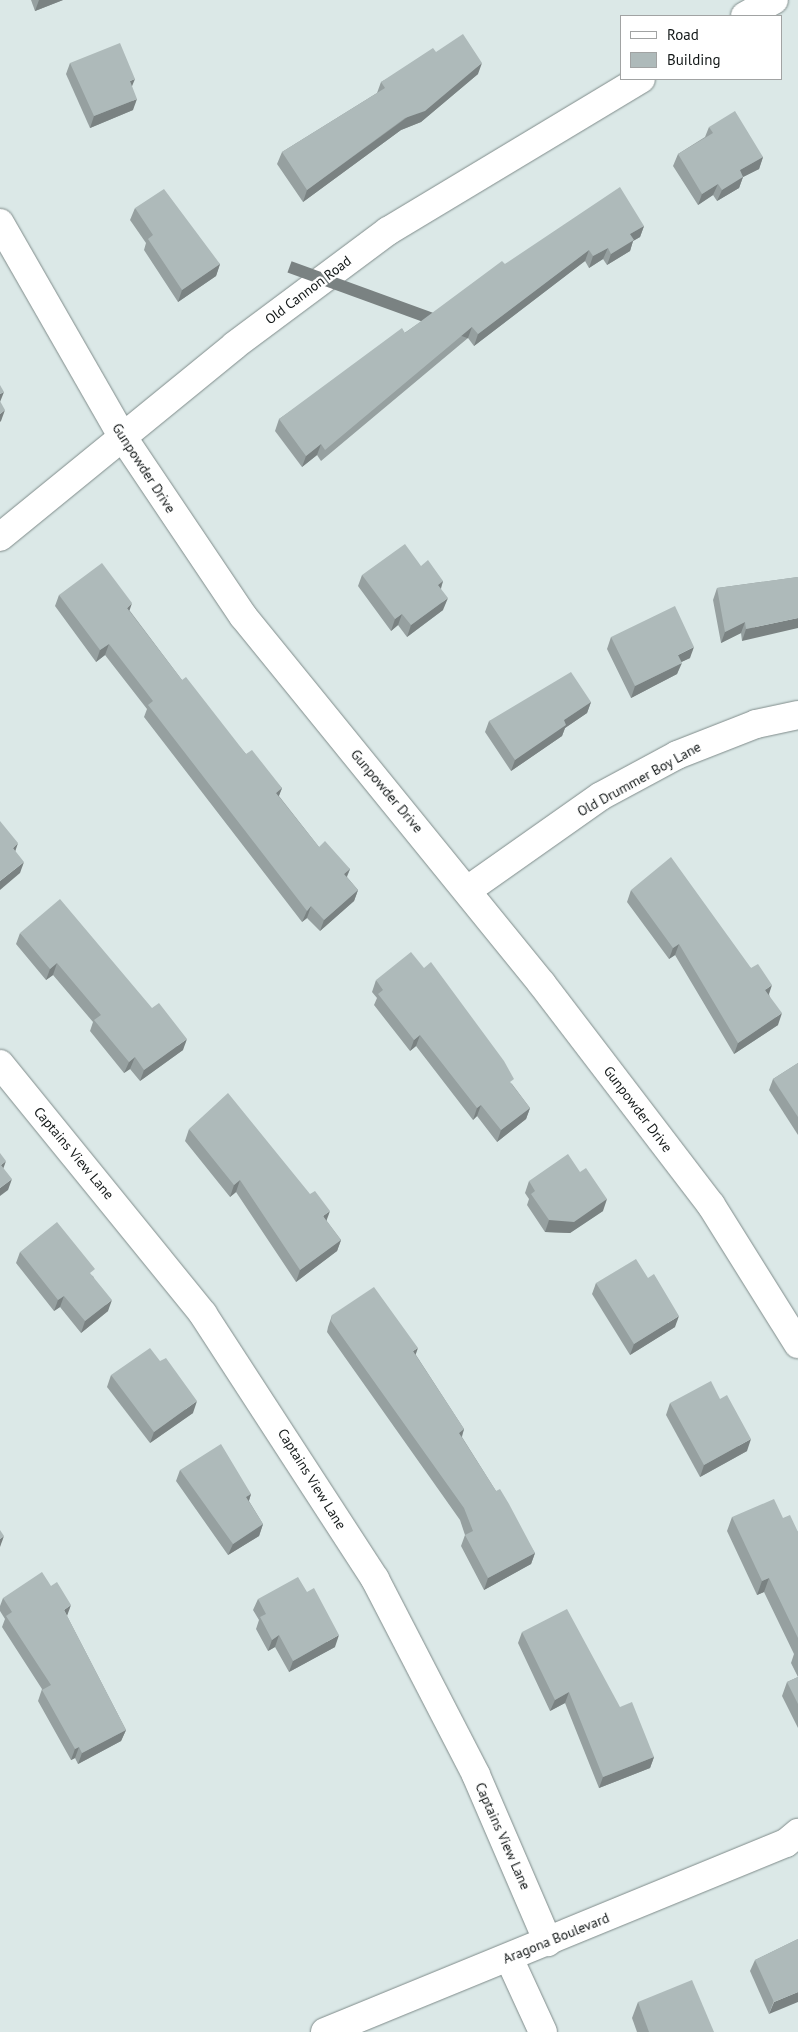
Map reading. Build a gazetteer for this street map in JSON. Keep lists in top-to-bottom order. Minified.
{"streets":{"street":["Old Cannon Road","Gunpowder Drive","Old Drummer Boy Lane","Captains View Lane","Aragona Boulevard"]},"crossings":[["Old Cannon Road","Gunpowder Drive"],["Gunpowder Drive","Old Drummer Boy Lane"],["Captains View Lane","Aragona Boulevard"]],"legend":["Road","Building"]}
